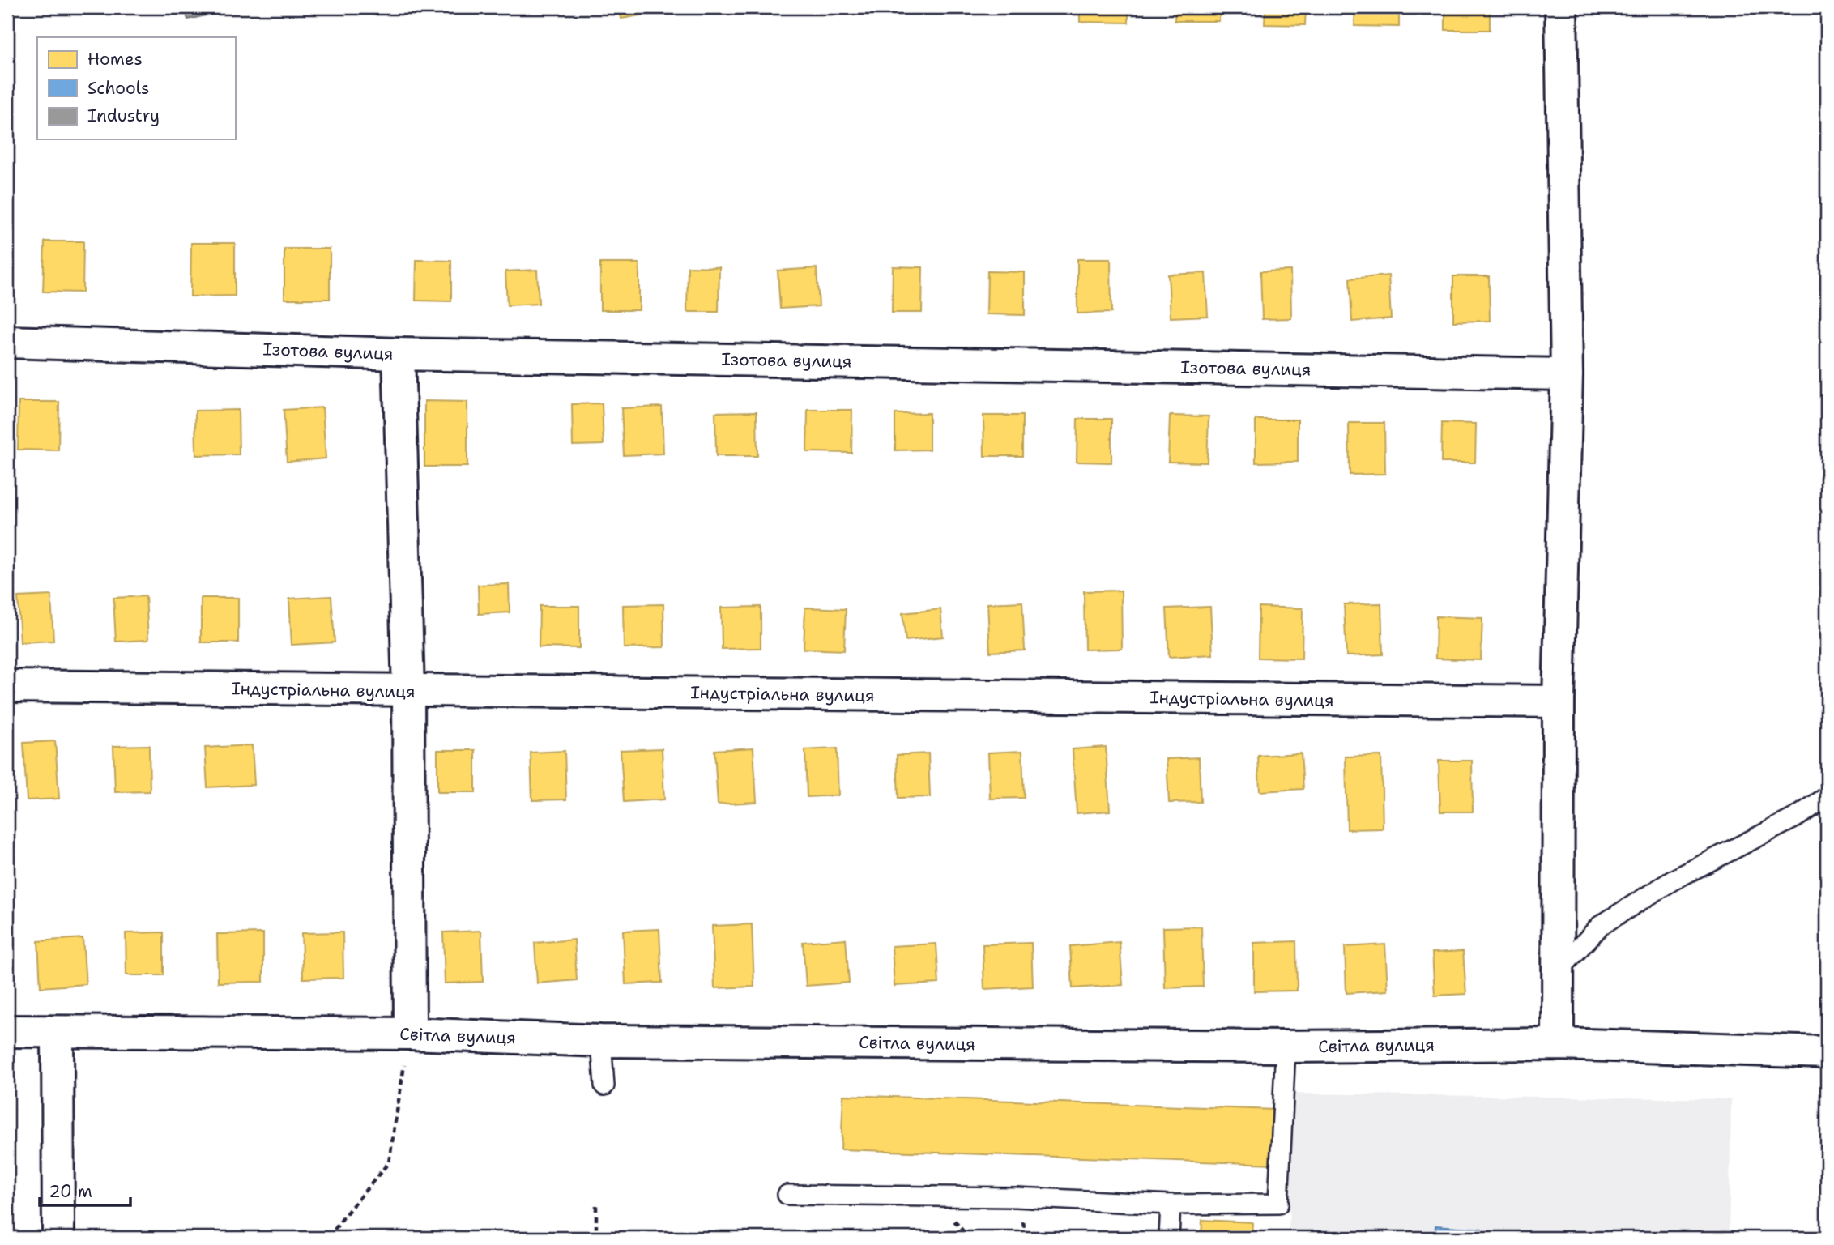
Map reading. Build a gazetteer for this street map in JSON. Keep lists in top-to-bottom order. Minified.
{"streets":{"street":["Ізотова вулиця","Індустріальна вулиця","Світла вулиця"]},"legend":["Homes","Schools","Industry"],"scale_bar":"20 m"}
